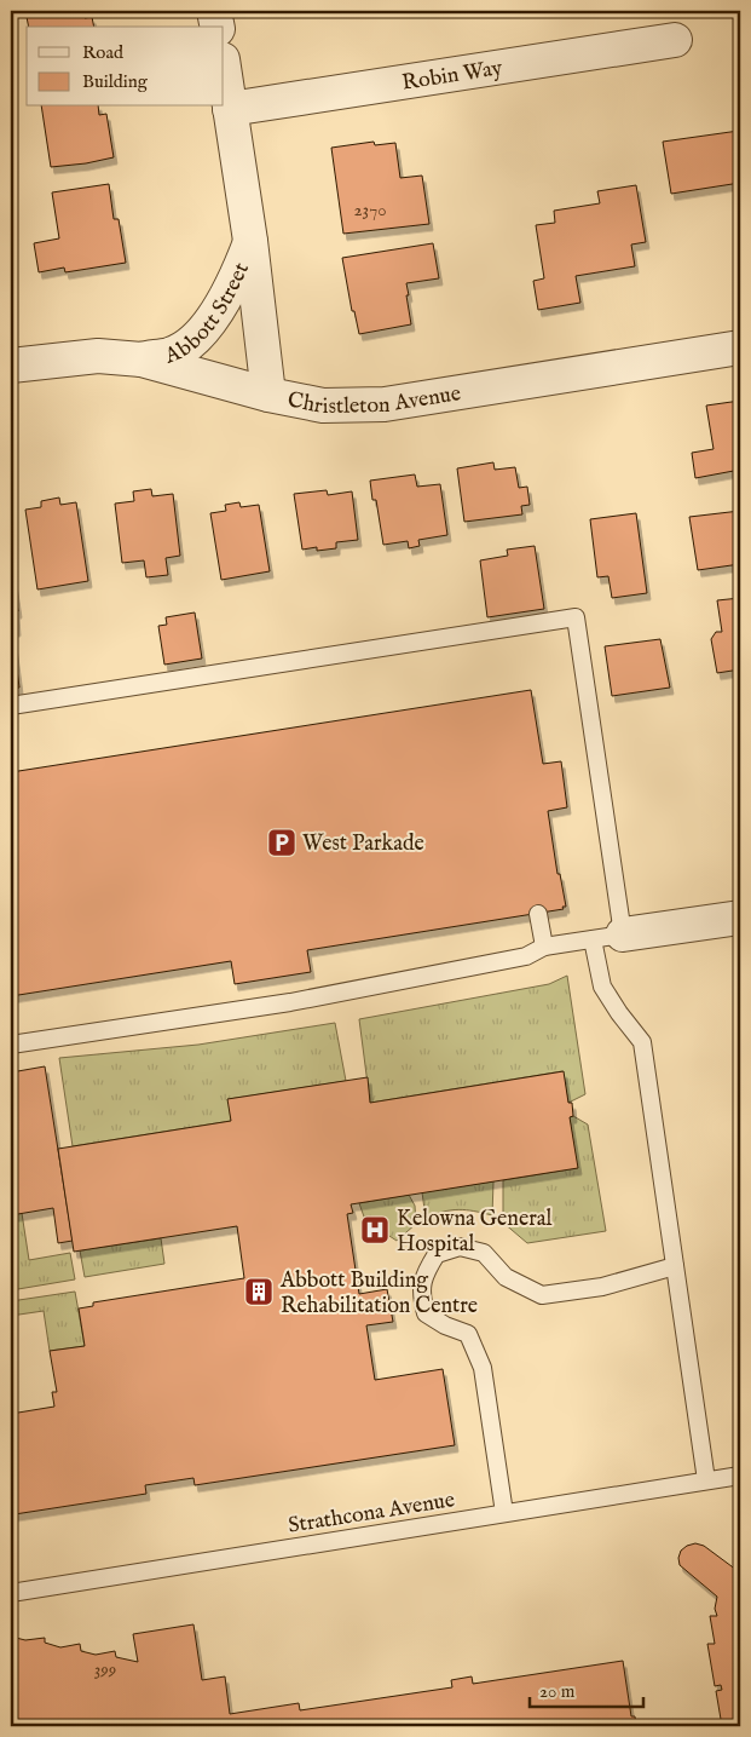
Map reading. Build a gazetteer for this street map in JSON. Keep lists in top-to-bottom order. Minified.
{"streets":{"street":["Robin Way","Abbott Street","Christleton Avenue"],"lane":["Strathcona Avenue"]},"crossings":[["Robin Way","Abbott Street"],["Abbott Street","Christleton Avenue"]],"places":{"parking":["West Parkade"],"hospital":["Kelowna General Hospital"],"building":["Abbott Building Rehabilitation Centre"]},"house_numbers":["2370","399"],"legend":["Road","Building"],"scale_bar":"20 m"}
